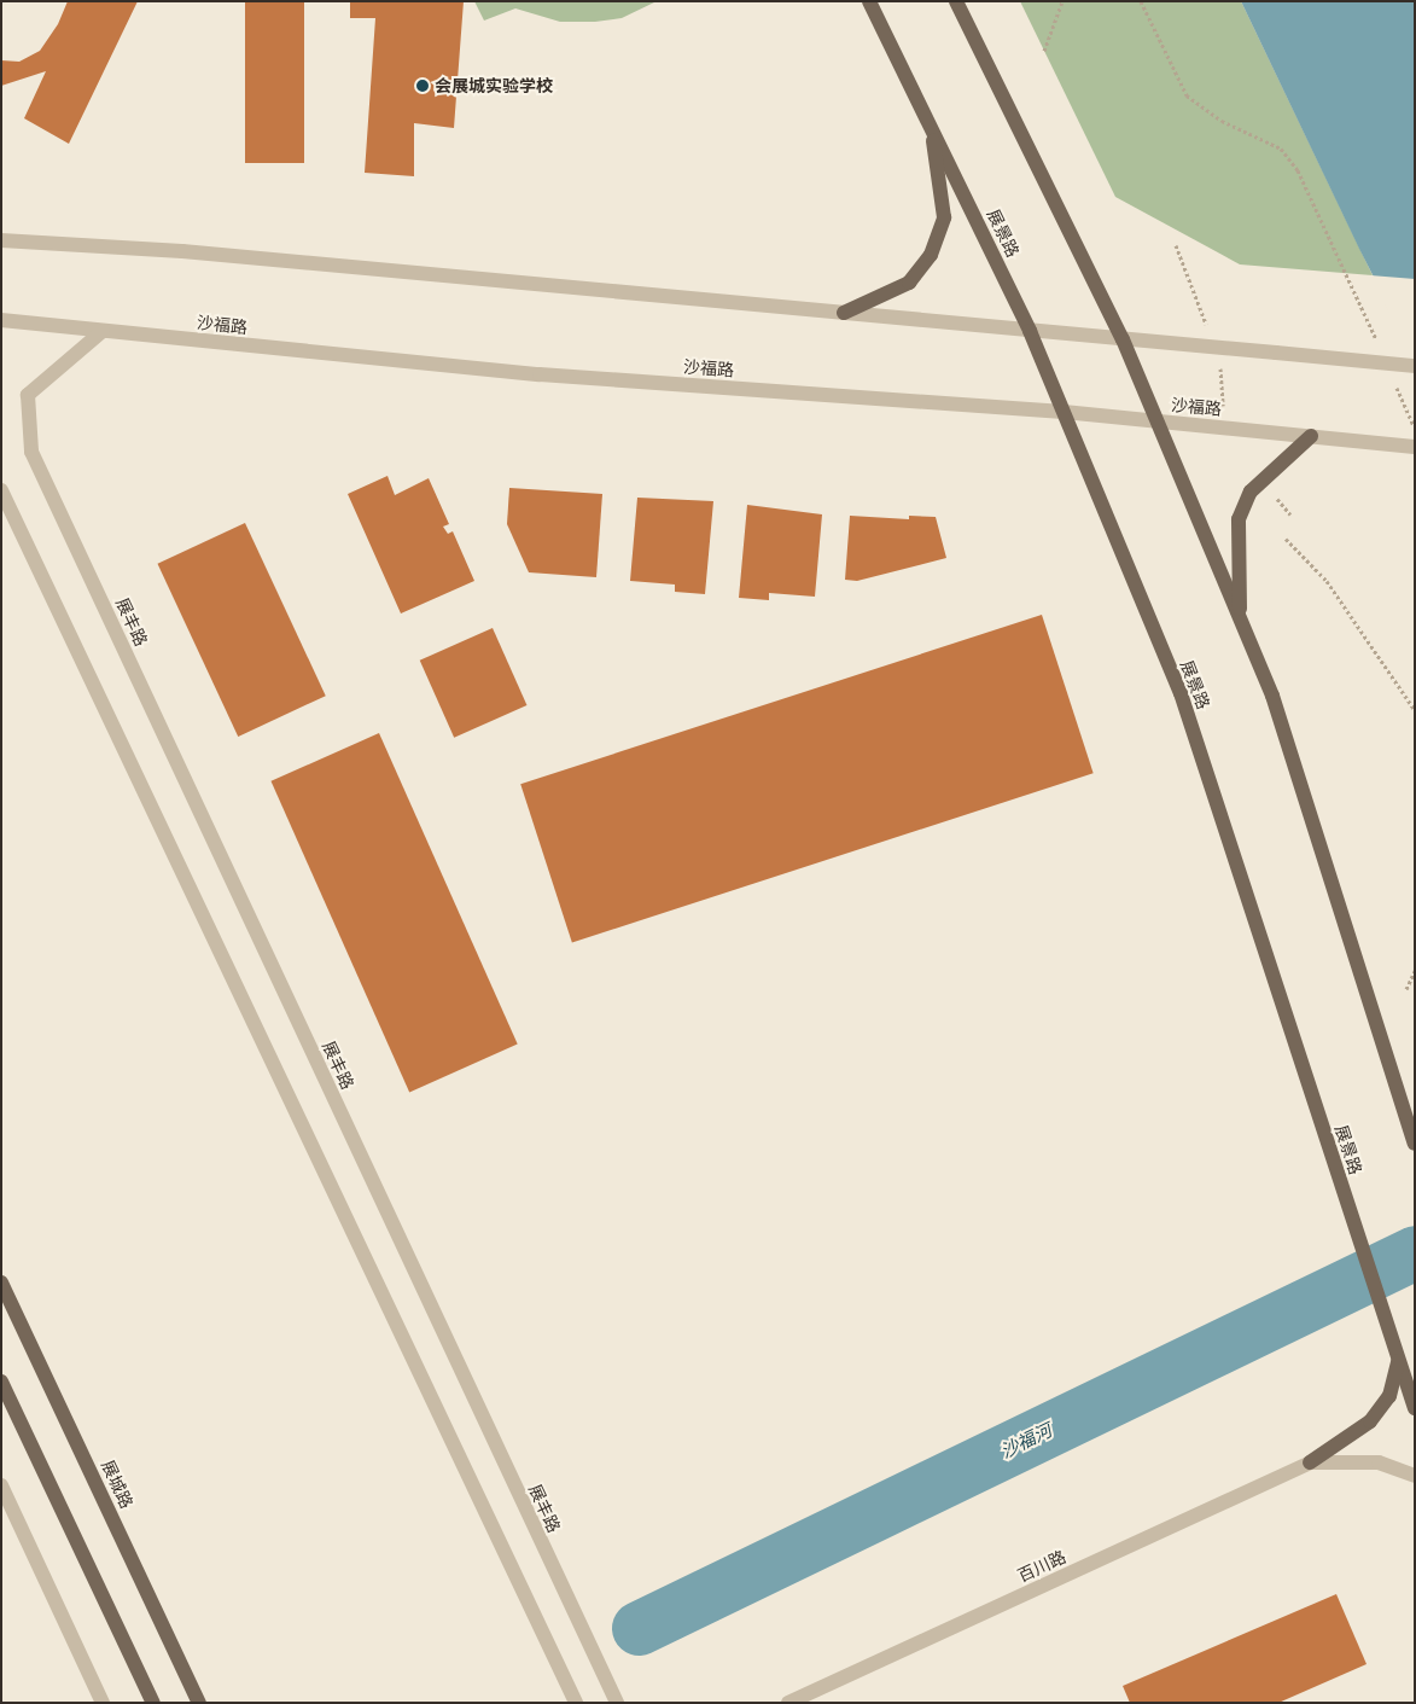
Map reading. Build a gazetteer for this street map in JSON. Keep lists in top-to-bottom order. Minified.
{"streets":{"main road":["展景路","展城路"],"street":["沙福路","展丰路","百川路"]},"crossings":[["展景路","沙福路"],["沙福路","展丰路"]],"water":["沙福河"],"places":["会展城实验学校"]}
